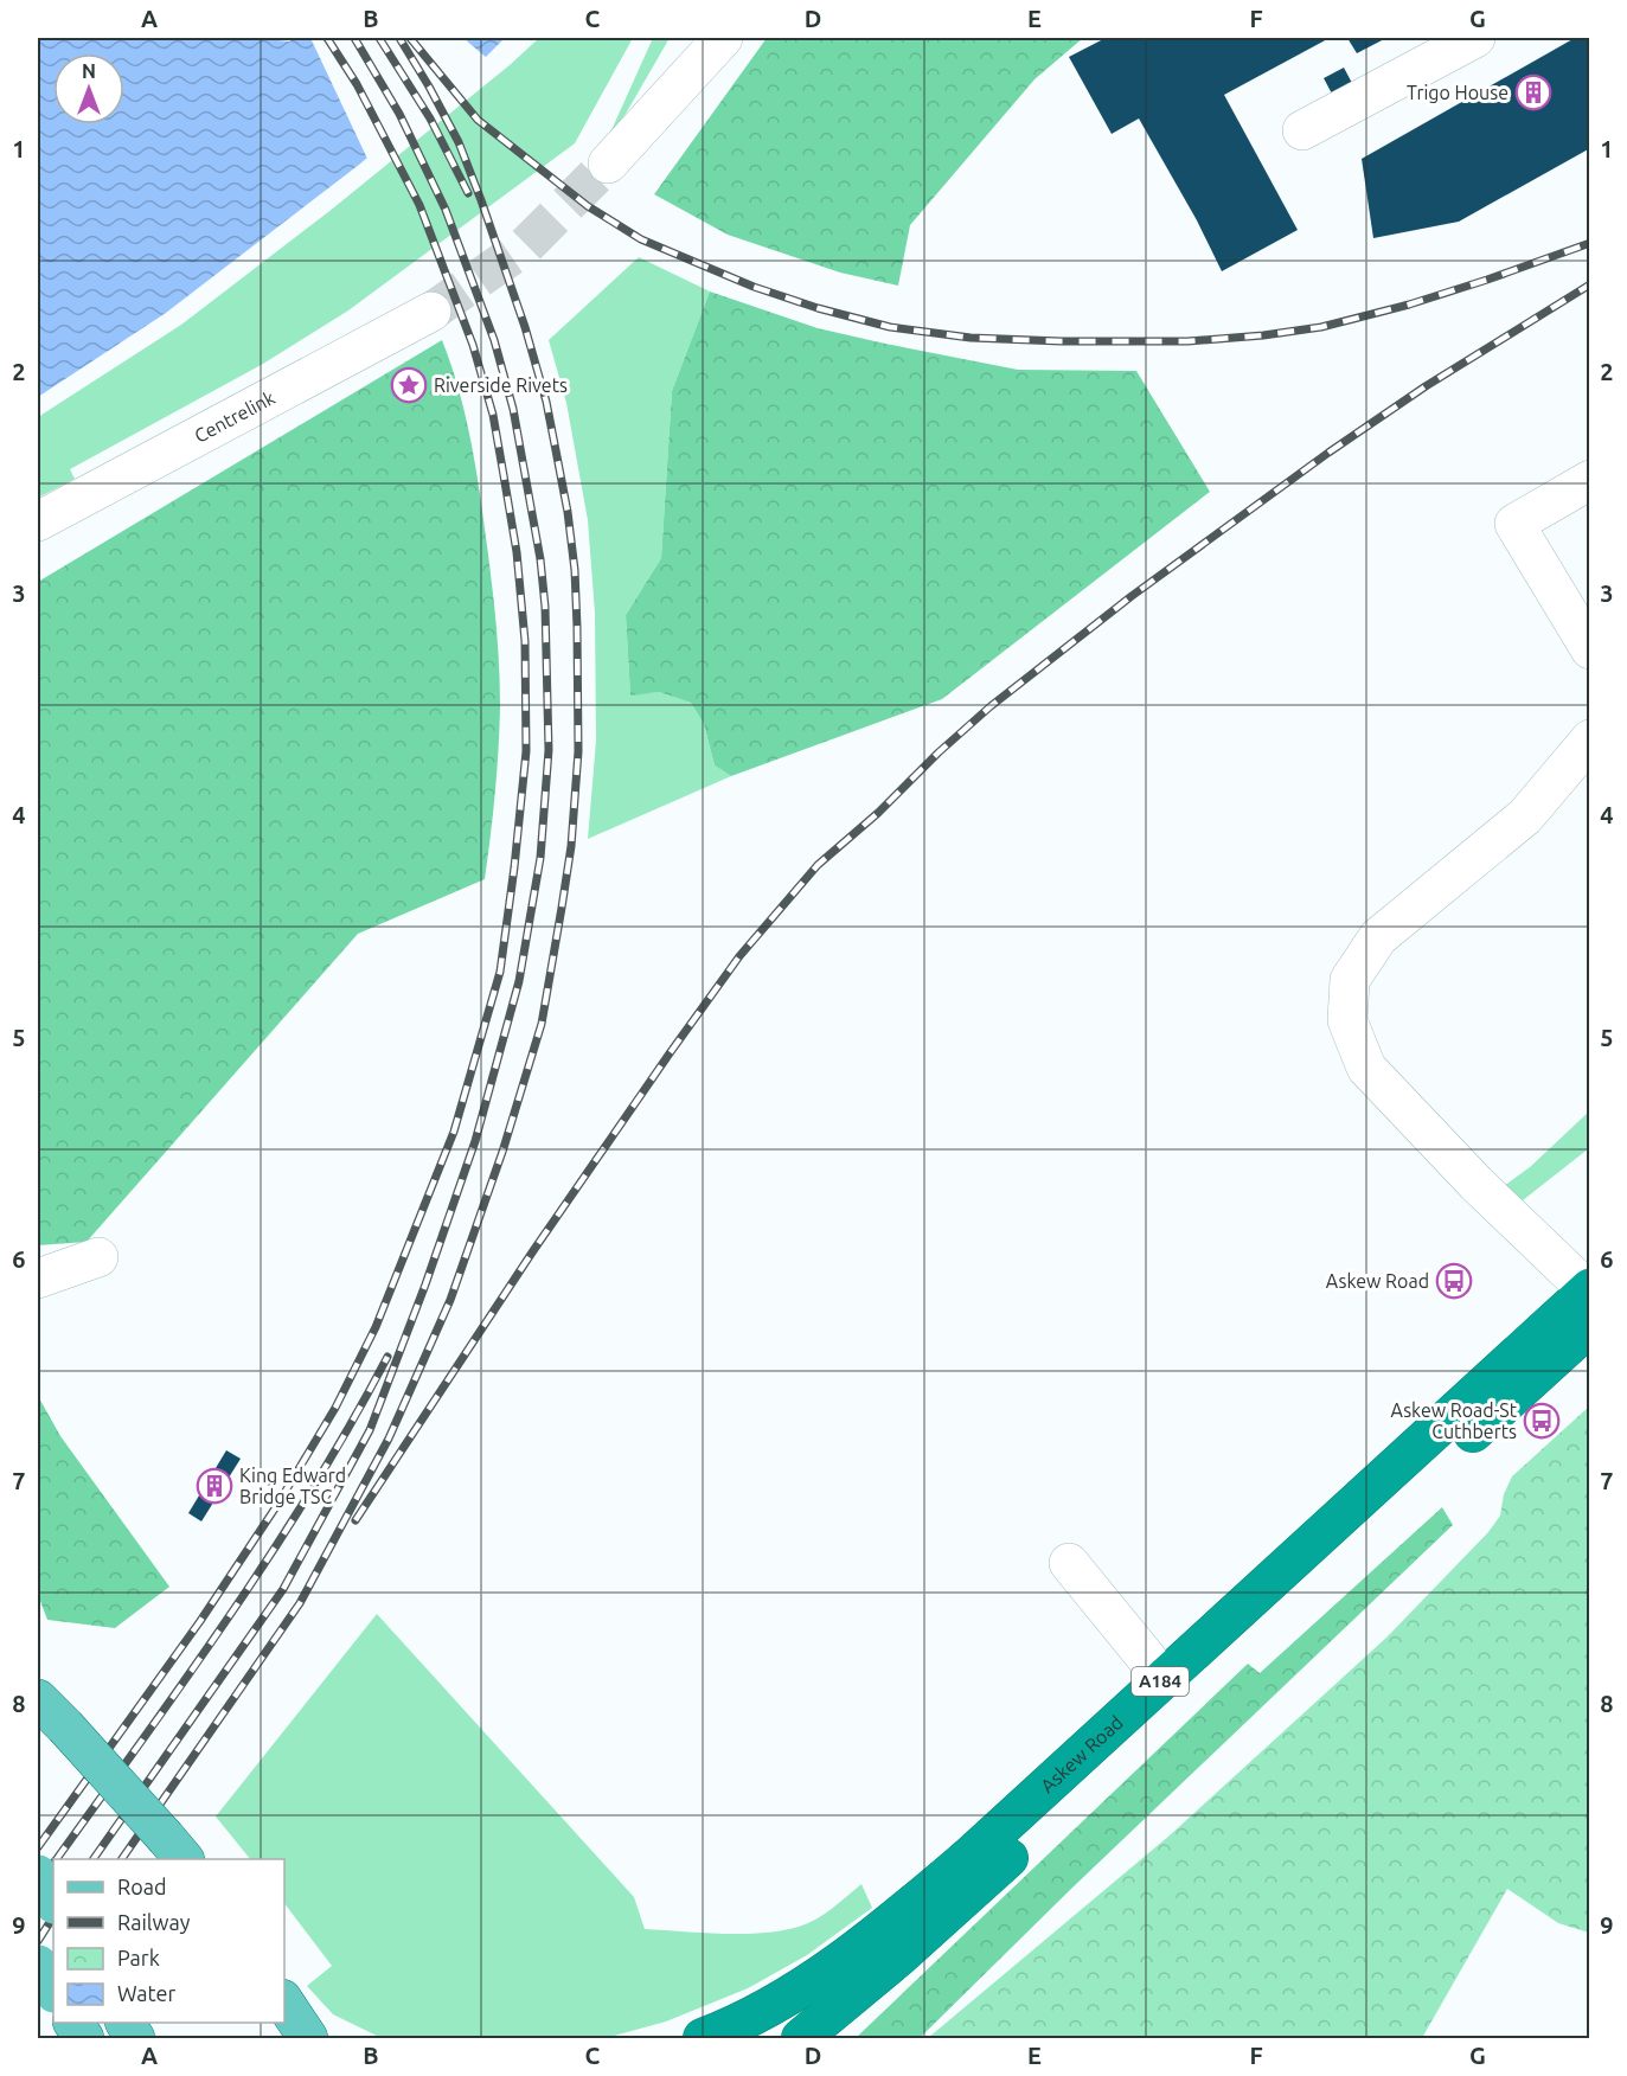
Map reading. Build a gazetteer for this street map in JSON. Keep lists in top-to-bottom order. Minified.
{"streets":{"highway":["A184","Askew Road"],"street":["Centrelink"]},"places":{"building":["Trigo House","King Edward Bridge TSC"],"place":["Riverside Rivets"],"bus stop":["Askew Road","Askew Road-St Cuthberts"]},"legend":["Road","Railway","Park","Water"],"north":"top","grid":{"columns":["A","B","C","D","E","F","G"],"rows":["1","2","3","4","5","6","7","8","9"]}}
